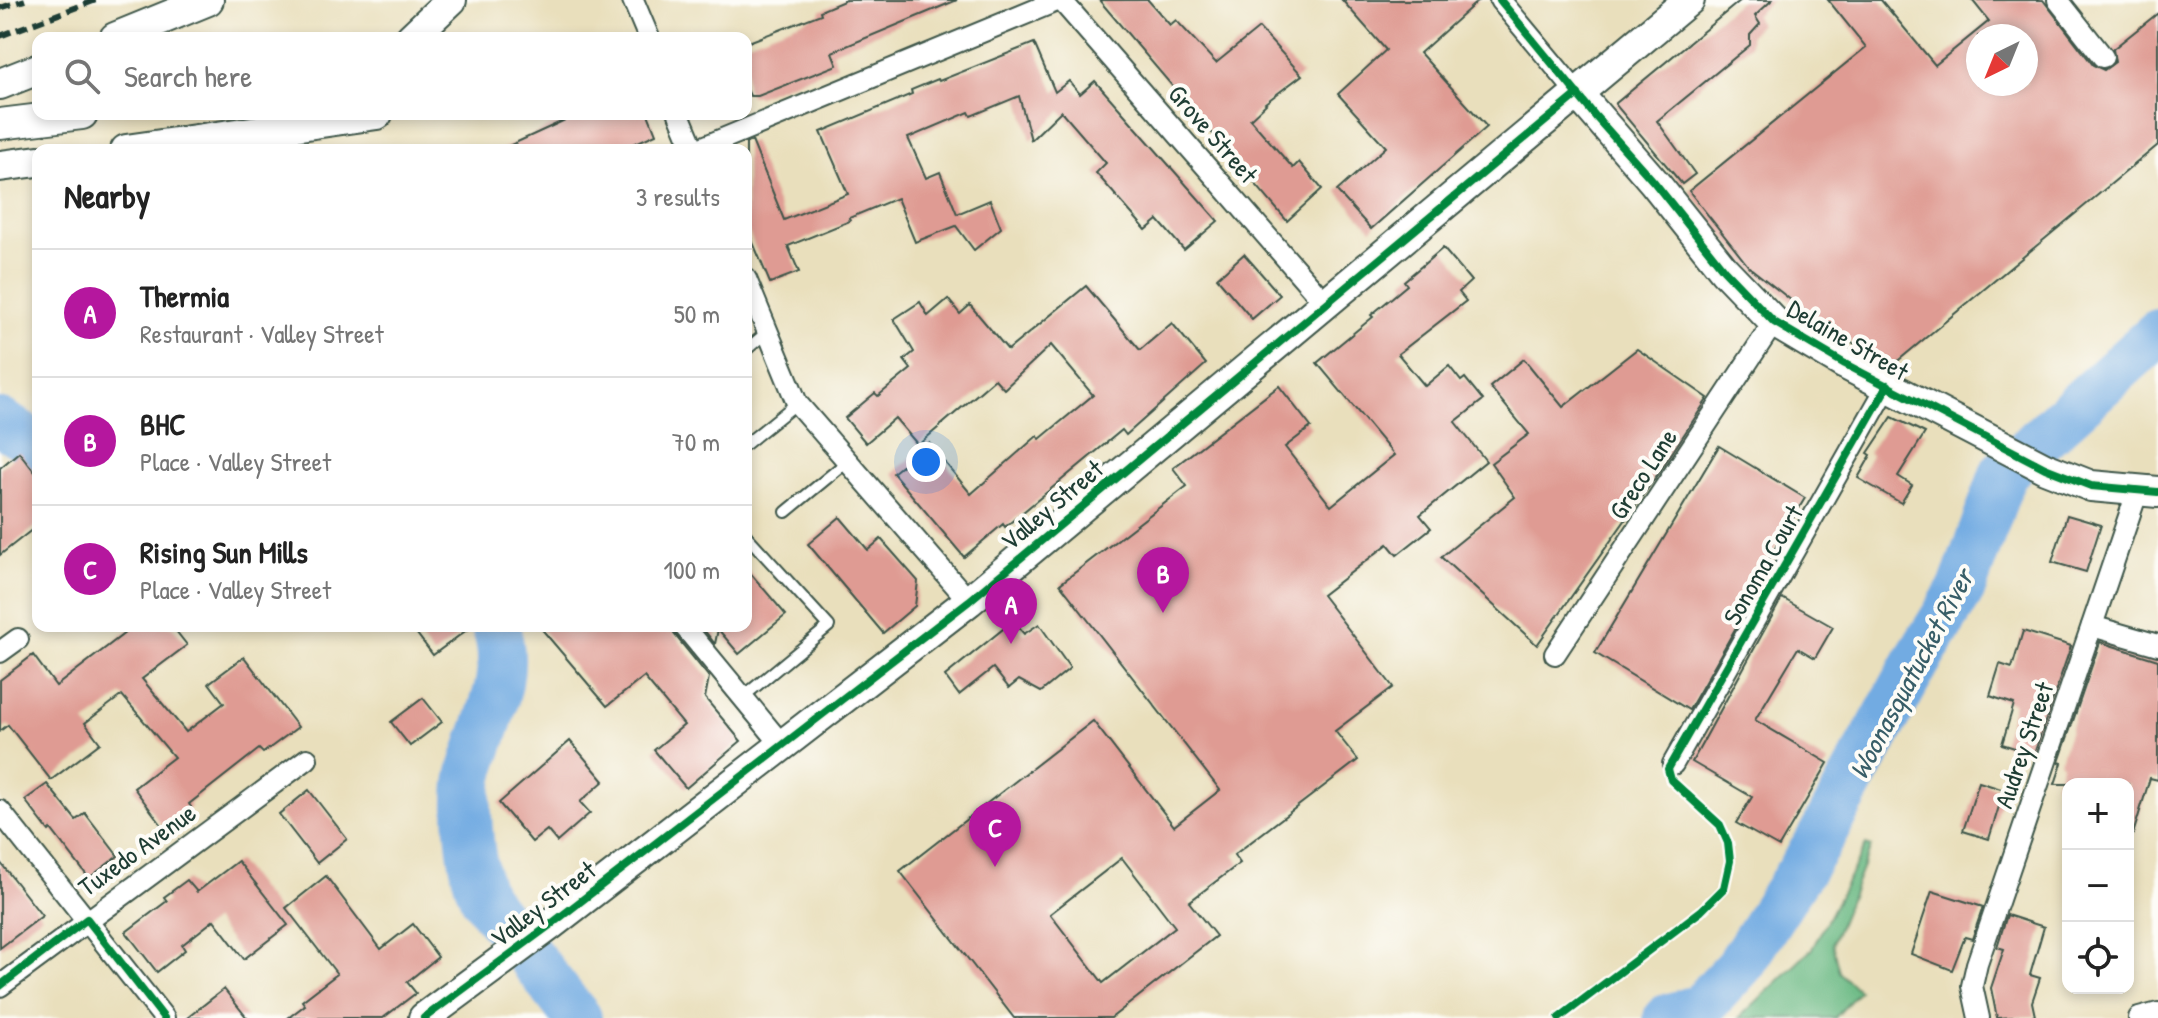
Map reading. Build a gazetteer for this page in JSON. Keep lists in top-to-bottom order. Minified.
{"streets":{"main road":["Delaine Street","Valley Street"],"street":["Grove Street","Greco Lane","Sonoma Court","Audrey Street","Tuxedo Avenue"]},"crossings":[["Grove Street","Valley Street"],["Delaine Street","Greco Lane"],["Delaine Street","Valley Street"],["Delaine Street","Sonoma Court"],["Delaine Street","Audrey Street"]],"water":["Woonasquatucket River"],"north":"bottom left","page":{"search":"Search here","heading":["Nearby","3 results"],"list":[{"mark":"A","name":"Thermia","note":"Restaurant · Valley Street","value":"50 m"},{"mark":"B","name":"BHC","note":"Place · Valley Street","value":"70 m"},{"mark":"C","name":"Rising Sun Mills","note":"Place · Valley Street","value":"100 m"}],"pins":["B","A","C"],"map_buttons":["+","−"]}}
